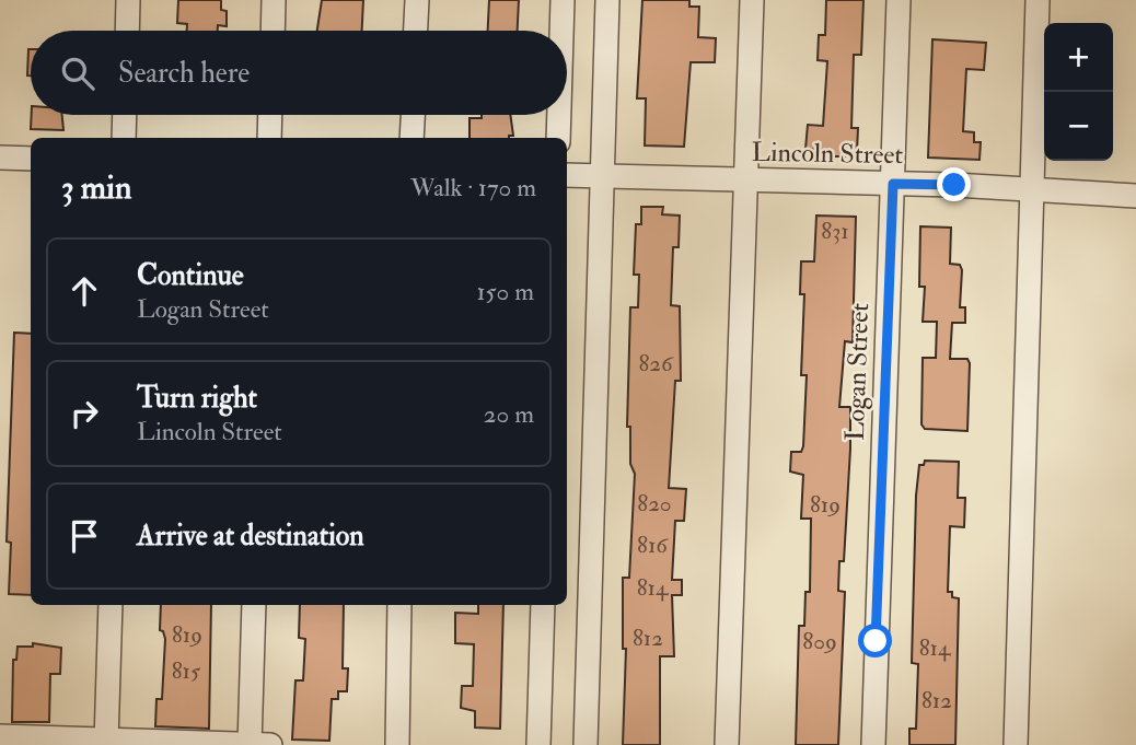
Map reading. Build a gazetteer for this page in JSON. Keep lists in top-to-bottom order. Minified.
{"streets":{"street":["Lincoln Street","Logan Street"]},"crossings":[["Lincoln Street","Logan Street"]],"house_numbers":["831","826","820","819","816","814","819","812","809","814","815","812"],"page":{"map_buttons":["+","−"],"search":"Search here","heading":["3 min","Walk · 170 m"],"list":[["Continue","Logan Street","150 m"],["Turn right","Lincoln Street","20 m"],"Arrive at destination"]}}
